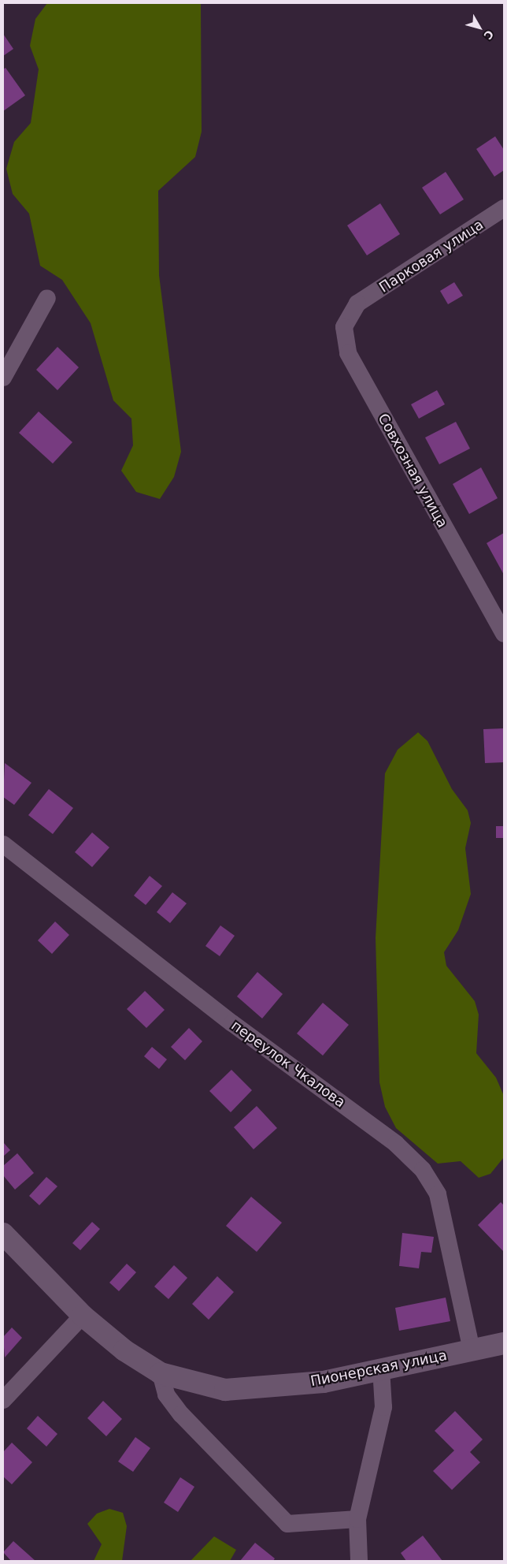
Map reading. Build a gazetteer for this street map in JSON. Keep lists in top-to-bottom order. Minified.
{"streets":{"main road":["Пионерская улица"],"street":["Парковая улица","Совхозная улица","переулок Чкалова"]},"crossings":[["Парковая улица","Совхозная улица"],["переулок Чкалова","Пионерская улица"]],"north":"bottom right"}
